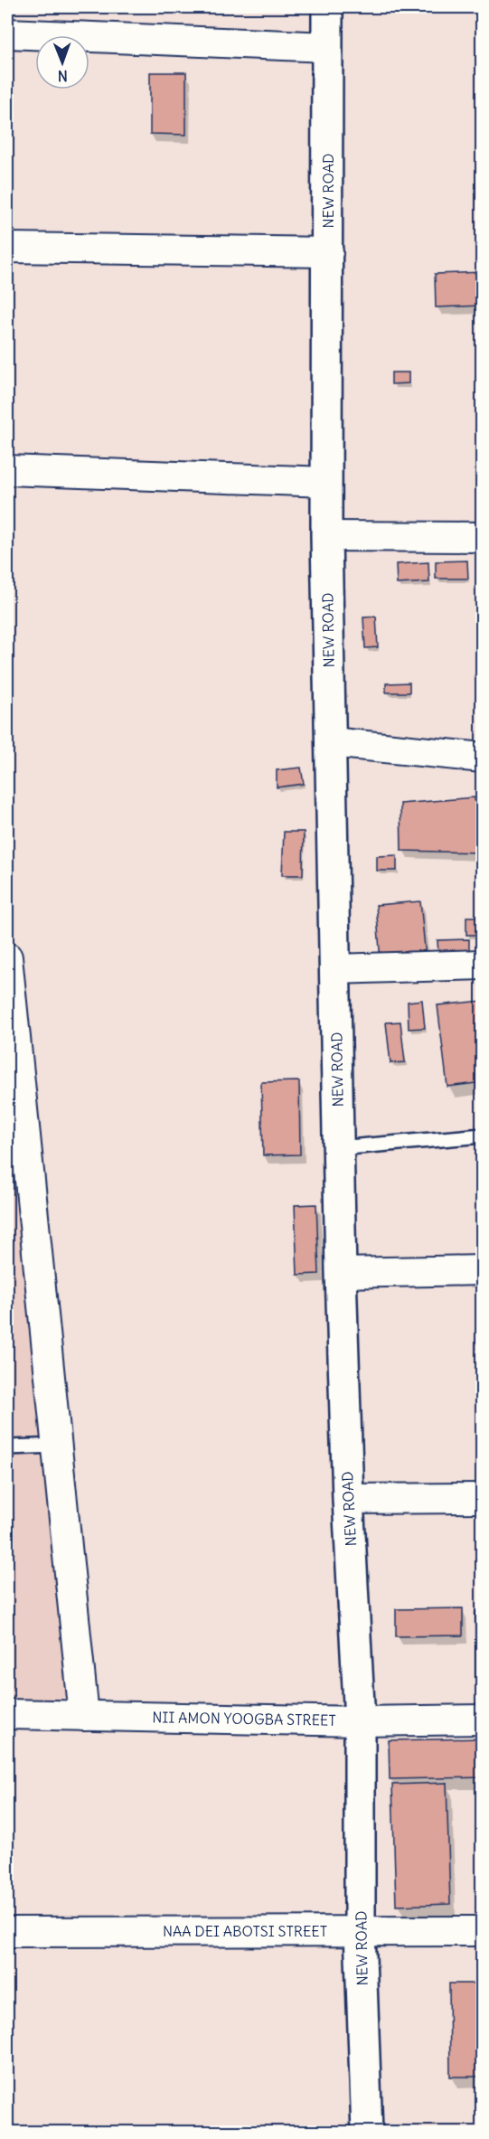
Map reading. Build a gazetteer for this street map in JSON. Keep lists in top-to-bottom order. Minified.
{"streets":{"street":["NEW ROAD","NII AMON YOOGBA STREET","NAA DEI ABOTSI STREET"]},"crossings":[["NEW ROAD","NII AMON YOOGBA STREET"],["NEW ROAD","NAA DEI ABOTSI STREET"]],"north":"bottom"}
